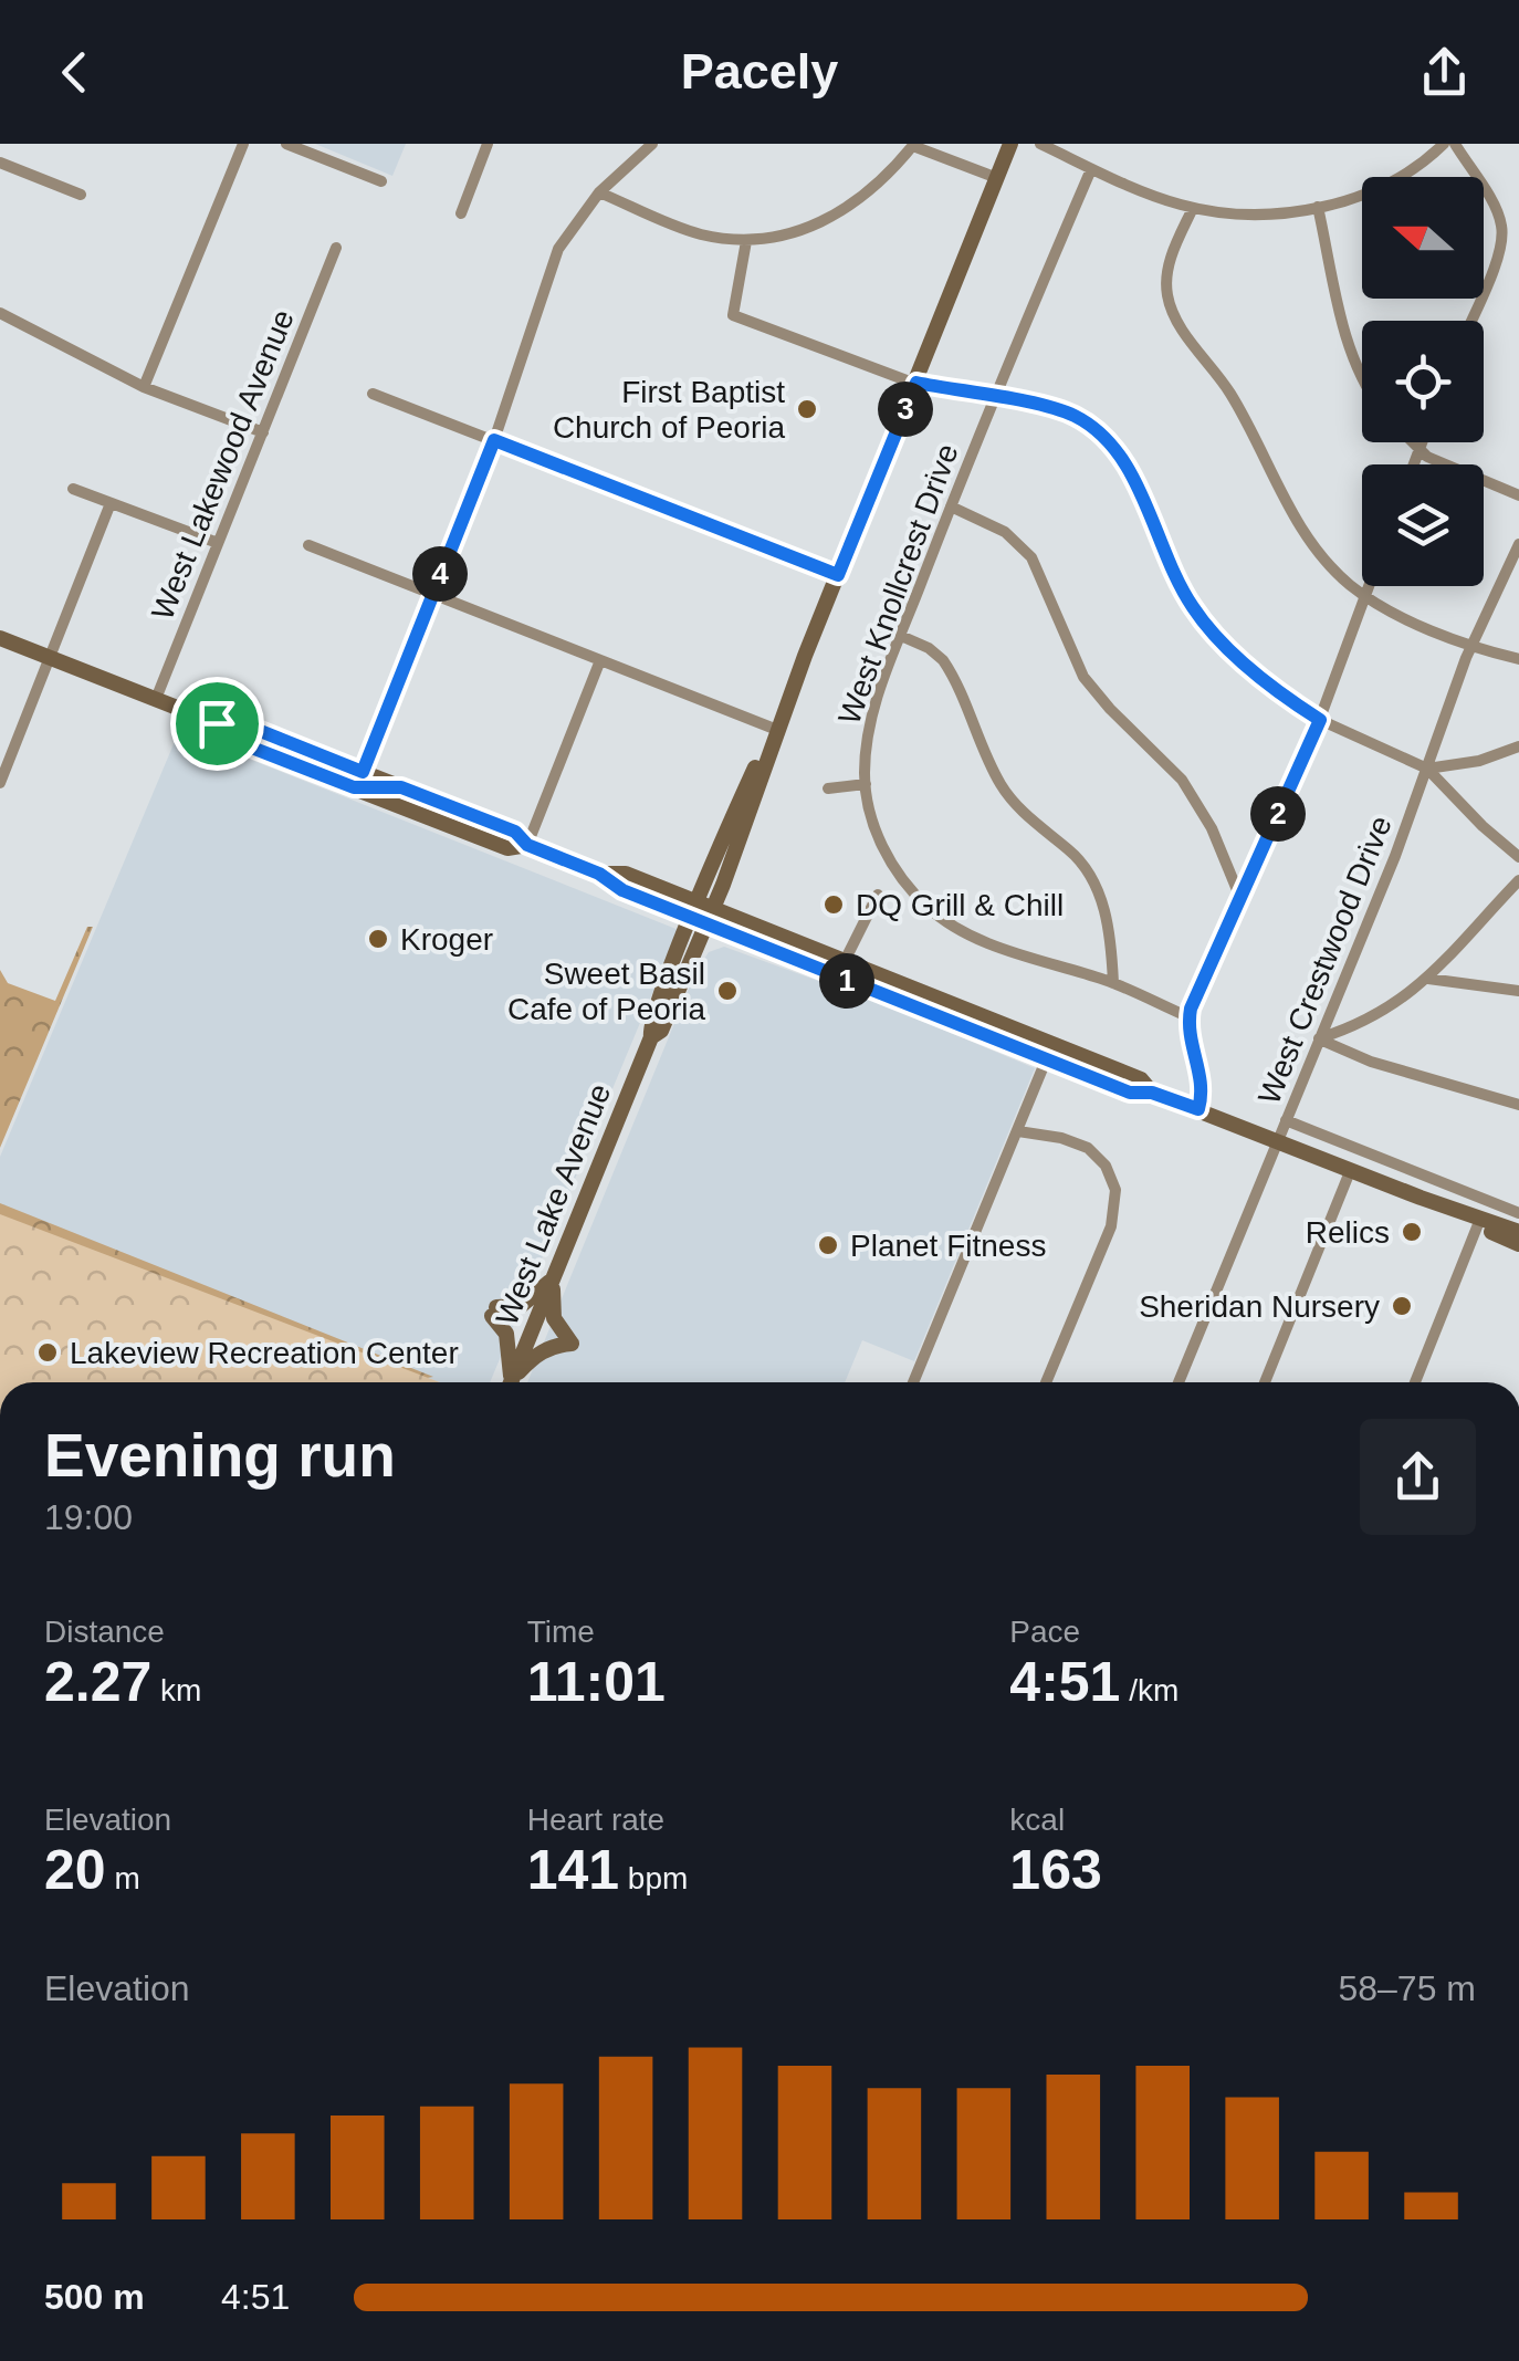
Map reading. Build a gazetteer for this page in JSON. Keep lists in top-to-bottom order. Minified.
{"streets":{"main road":["West Lake Avenue"],"street":["West Lakewood Avenue","West Knollcrest Drive","West Crestwood Drive"]},"places":["First Baptist Church of Peoria","DQ Grill & Chill","Kroger","Sweet Basil Cafe of Peoria","Relics","Planet Fitness","Sheridan Nursery","Lakeview Recreation Center"],"north":"left","page":{"header":"Pacely","pins":["3","4","2","1"],"heading":["Evening run","19:00"],"stats":[["Distance","2.27 km"],["Time","11:01"],["Pace","4:51 /km"],["Elevation","20 m"],["Heart rate","141 bpm"],["kcal","163"]],"chart":["Elevation","58–75 m"],"list":[{"name":"500 m","note":"4:51"}]}}
